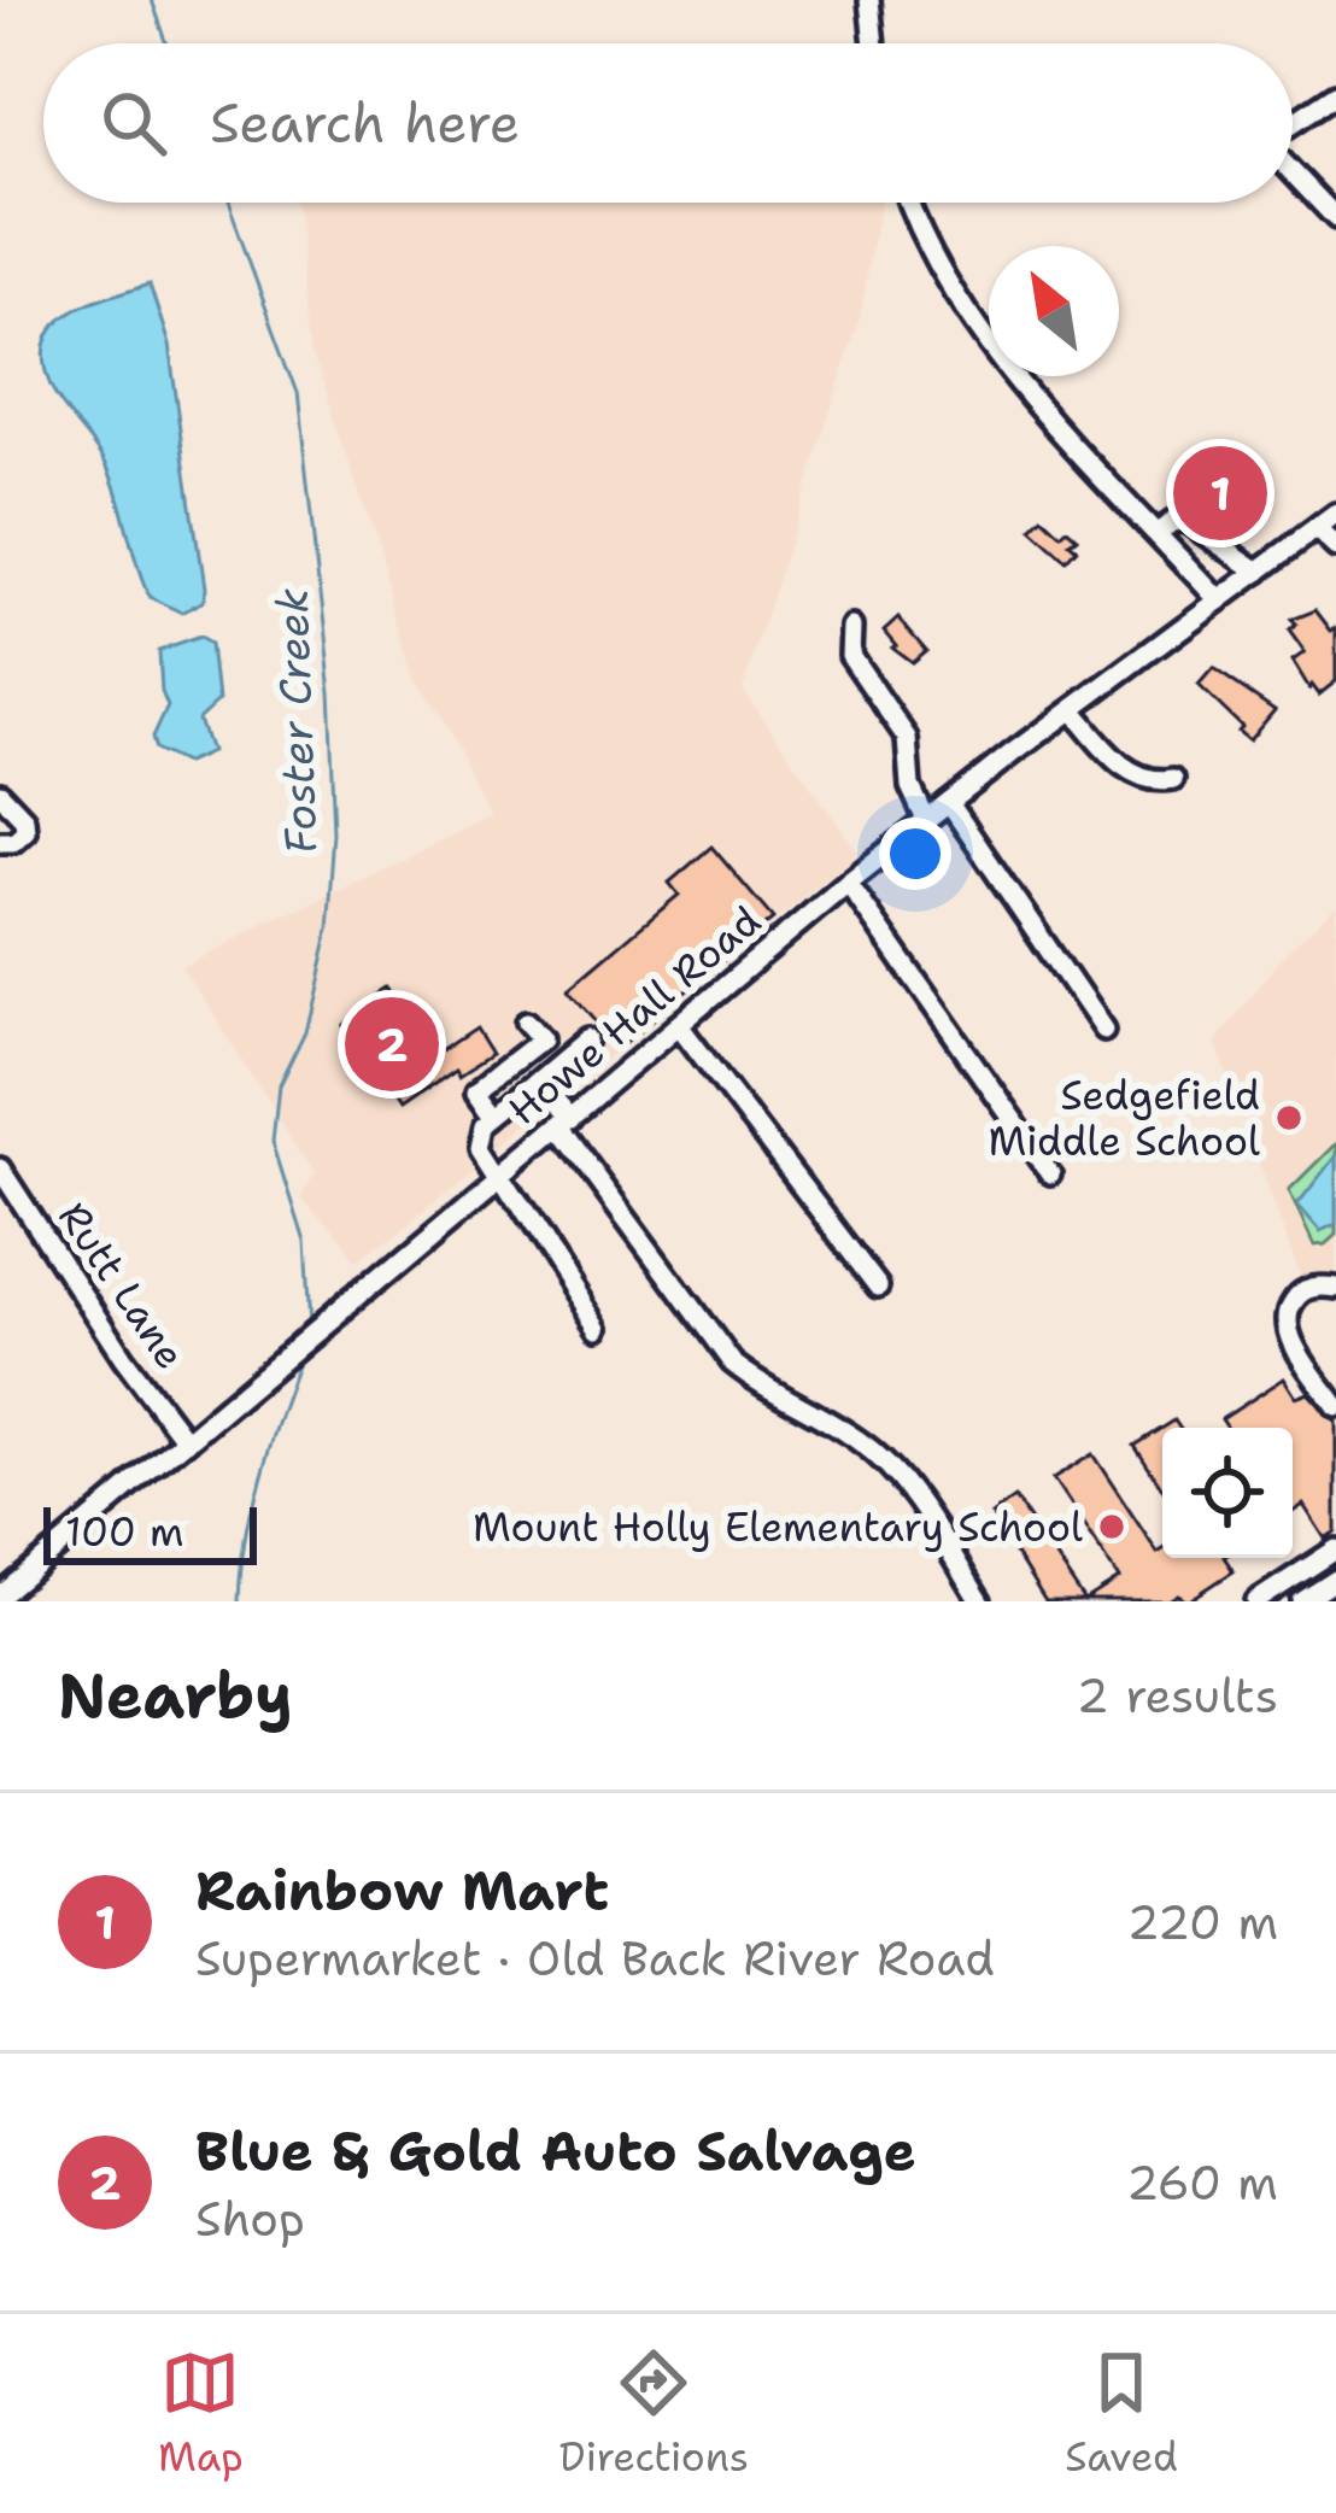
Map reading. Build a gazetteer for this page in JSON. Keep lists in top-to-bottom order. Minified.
{"streets":{"street":["Howe Hall Road","Rutt Lane"]},"crossings":[["Howe Hall Road","Rutt Lane"]],"water":["Foster Creek"],"places":["Sedgefield Middle School","Mount Holly Elementary School"],"scale_bar":"100 m","north":"top left","page":{"search":"Search here","pins":["1","2"],"scale":"100 m","heading":["Nearby","2 results"],"list":[{"mark":"1","name":"Rainbow Mart","note":"Supermarket · Old Back River Road","value":"220 m"},{"mark":"2","name":"Blue & Gold Auto Salvage","note":"Shop","value":"260 m"}],"nav":["Map","Directions","Saved"]}}
